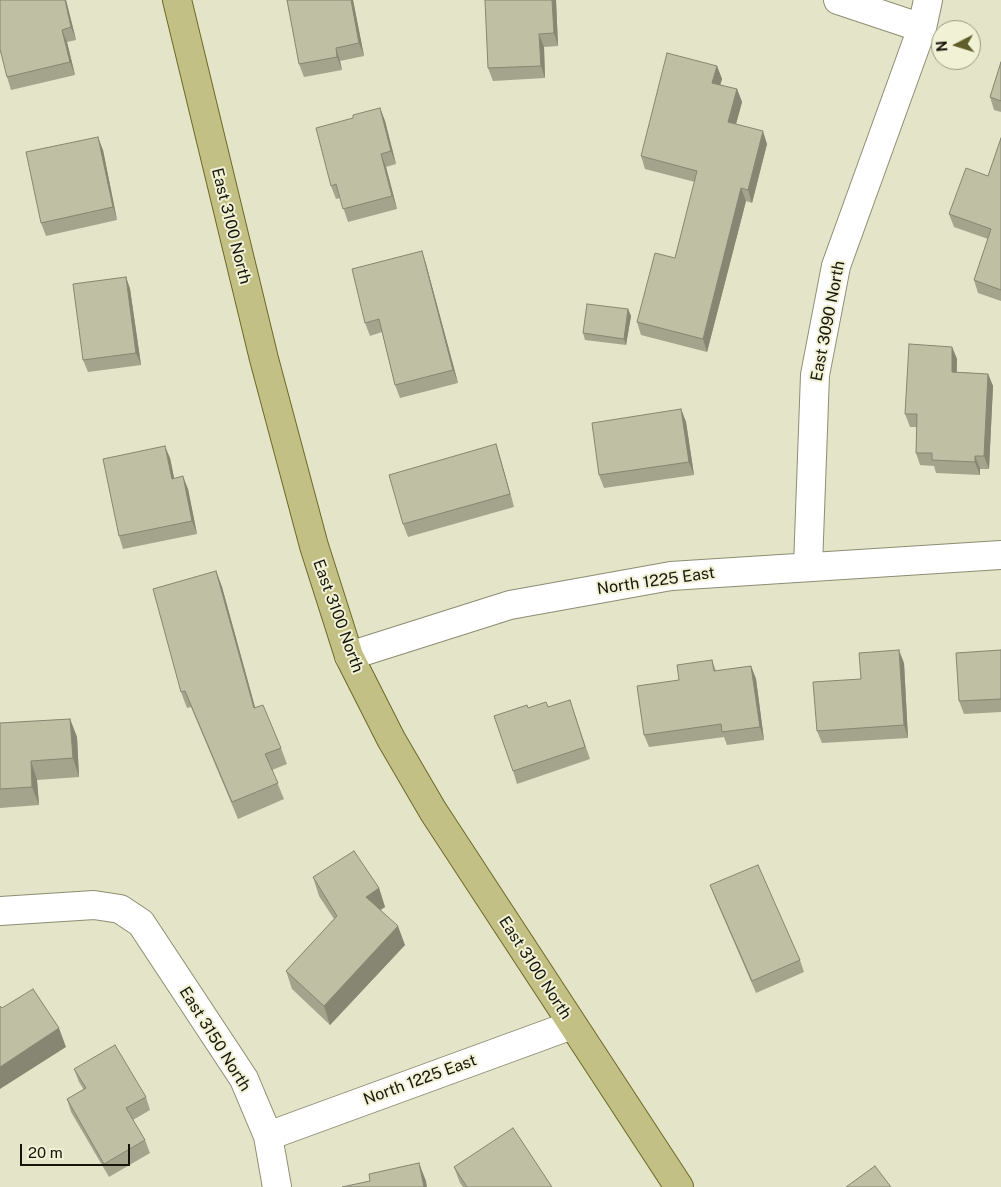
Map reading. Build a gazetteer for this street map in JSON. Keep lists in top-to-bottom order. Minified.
{"streets":{"main road":["East 3100 North"],"street":["East 3090 North","North 1225 East","East 3150 North"]},"crossings":[["East 3100 North","North 1225 East"],["East 3090 North","North 1225 East"],["North 1225 East","East 3150 North"]],"scale_bar":"20 m","north":"left"}
